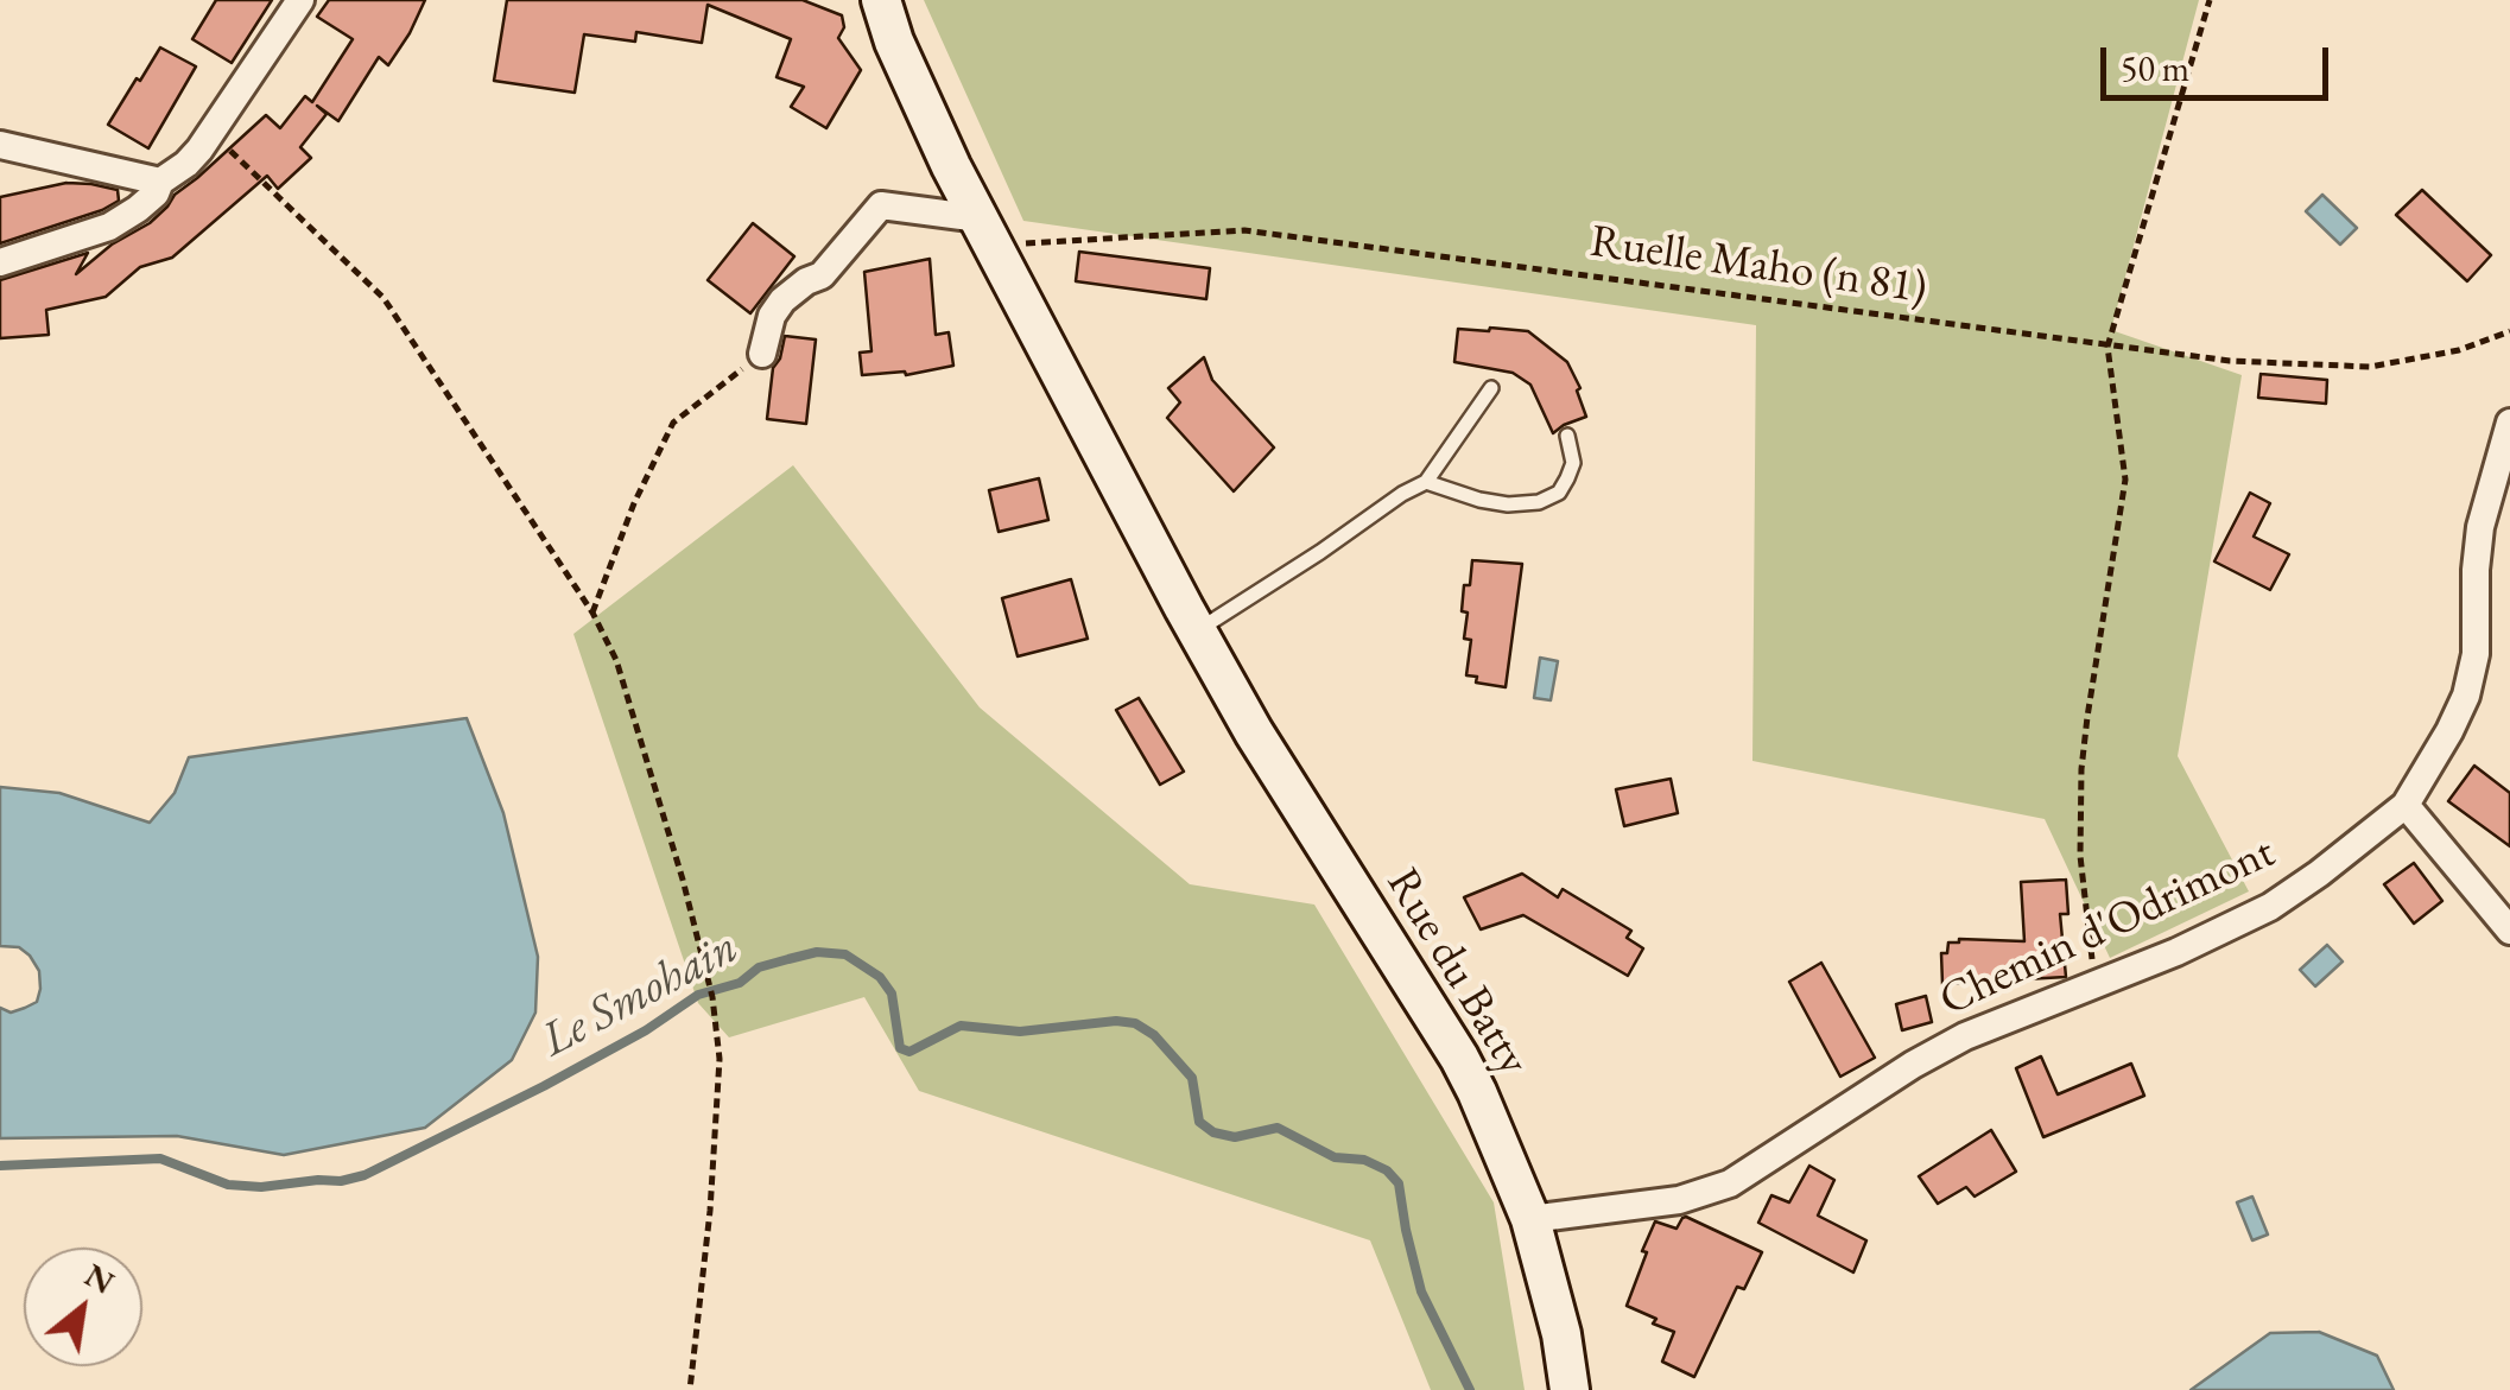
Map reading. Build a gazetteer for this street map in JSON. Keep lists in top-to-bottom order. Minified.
{"streets":{"main road":["Rue du Batty"],"street":["Chemin d'Odrimont"],"path":["Ruelle Maho (n 81)"]},"crossings":[["Ruelle Maho (n 81)","Rue du Batty"],["Chemin d'Odrimont","Rue du Batty"]],"water":["Le Smohain"],"scale_bar":"50 m","north":"top right"}
